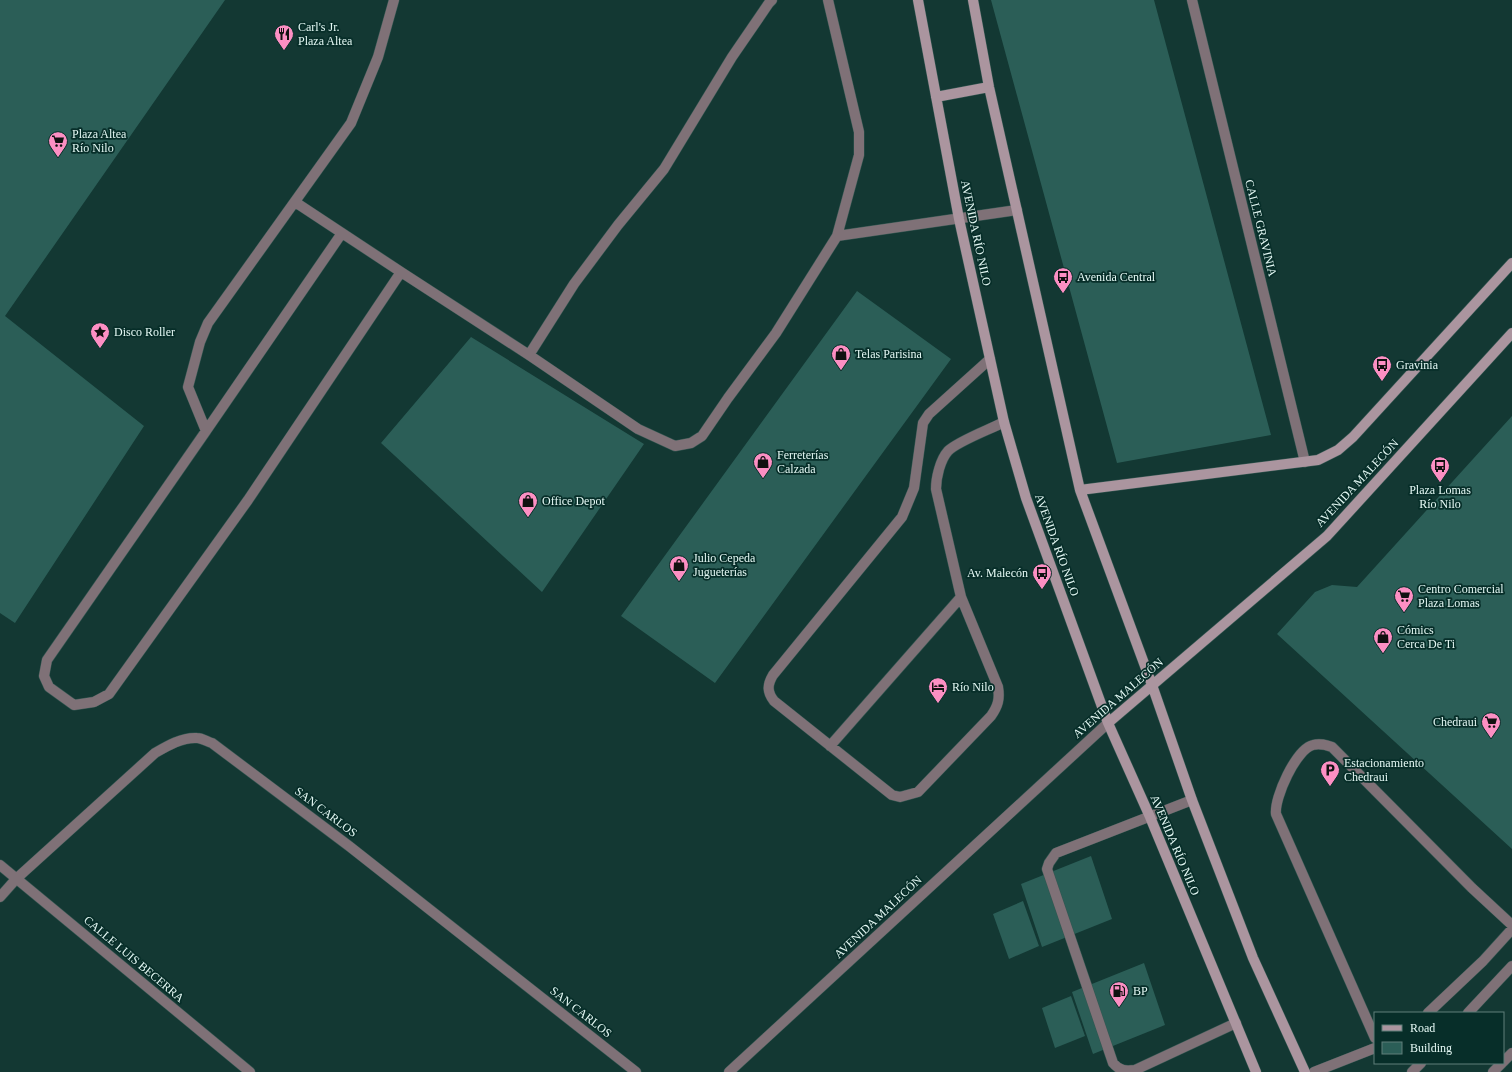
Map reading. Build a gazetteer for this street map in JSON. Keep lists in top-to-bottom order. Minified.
{"streets":{"main road":["AVENIDA RÍO NILO","AVENIDA MALECÓN"],"street":["CALLE GRAVINIA","SAN CARLOS","CALLE LUIS BECERRA"]},"crossings":[["AVENIDA RÍO NILO","AVENIDA MALECÓN"],["SAN CARLOS","CALLE LUIS BECERRA"]],"places":{"restaurant":["Carl's Jr. Plaza Altea"],"supermarket":["Plaza Altea Río Nilo","Centro Comercial Plaza Lomas","Chedraui"],"bus stop":["Avenida Central","Gravinia","Plaza Lomas Río Nilo","Av. Malecón"],"place":["Disco Roller"],"shop":["Telas Parisina","Ferreterías Calzada","Office Depot","Julio Cepeda Jugueterías","Cómics Cerca De Ti"],"hotel":["Río Nilo"],"parking":["Estacionamiento Chedraui"],"fuel station":["BP"]},"legend":["Road","Building"]}
